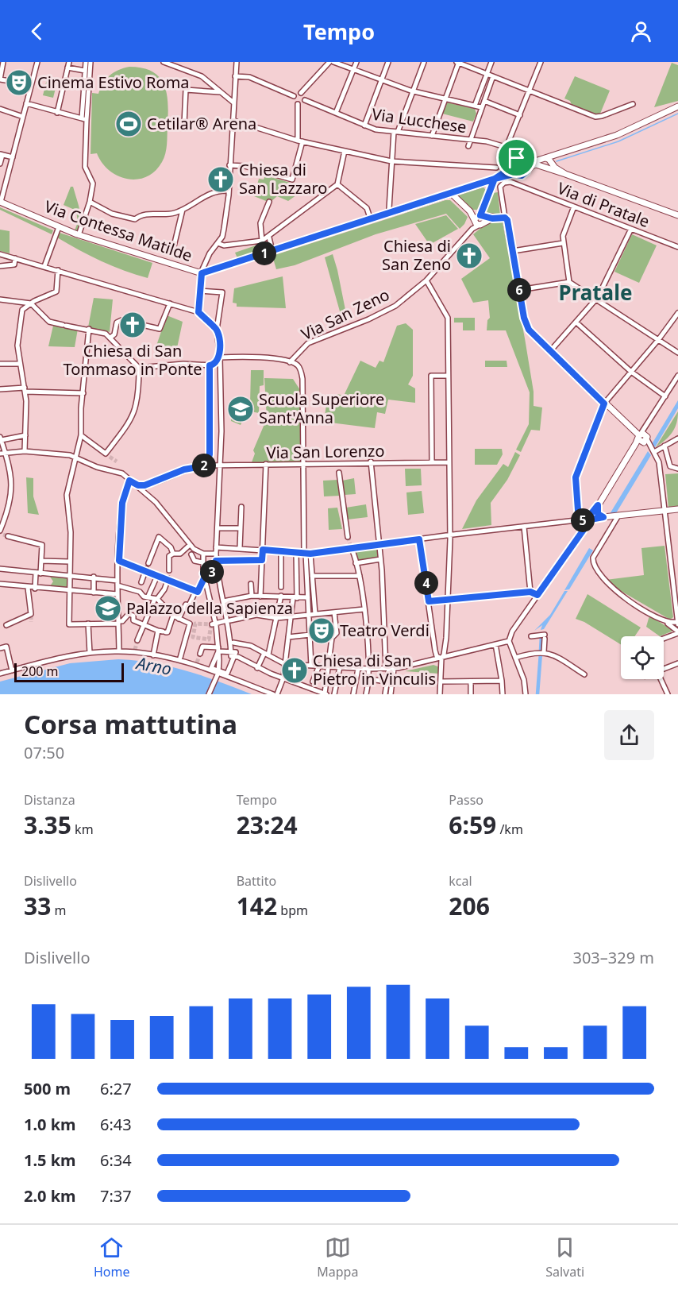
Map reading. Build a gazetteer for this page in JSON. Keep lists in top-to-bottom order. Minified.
{"streets":{"main road":["Via Contessa Matilde"],"street":["Via Lucchese","Via di Pratale","Via San Zeno","Via San Lorenzo"]},"districts":["Pratale"],"water":["Arno"],"places":{"theatre":["Cinema Estivo Roma","Teatro Verdi"],"sports":["Cetilar® Arena"],"church":["Chiesa di San Lazzaro","Chiesa di San Zeno","Chiesa di San Tommaso in Ponte","Chiesa di San Pietro in Vinculis"],"school or university":["Scuola Superiore Sant'Anna","Palazzo della Sapienza"]},"scale_bar":"200 m","page":{"header":"Tempo","pins":["1","6","2","5","3","4"],"scale":"200 m","heading":["Corsa mattutina","07:50"],"stats":[["Distanza","3.35 km"],["Tempo","23:24"],["Passo","6:59 /km"],["Dislivello","33 m"],["Battito","142 bpm"],["kcal","206"]],"chart":["Dislivello","303–329 m"],"list":[{"name":"500 m","note":"6:27"},{"name":"1.0 km","note":"6:43"},{"name":"1.5 km","note":"6:34"},{"name":"2.0 km","note":"7:37"}],"tabs":["Home","Mappa","Salvati"]}}
